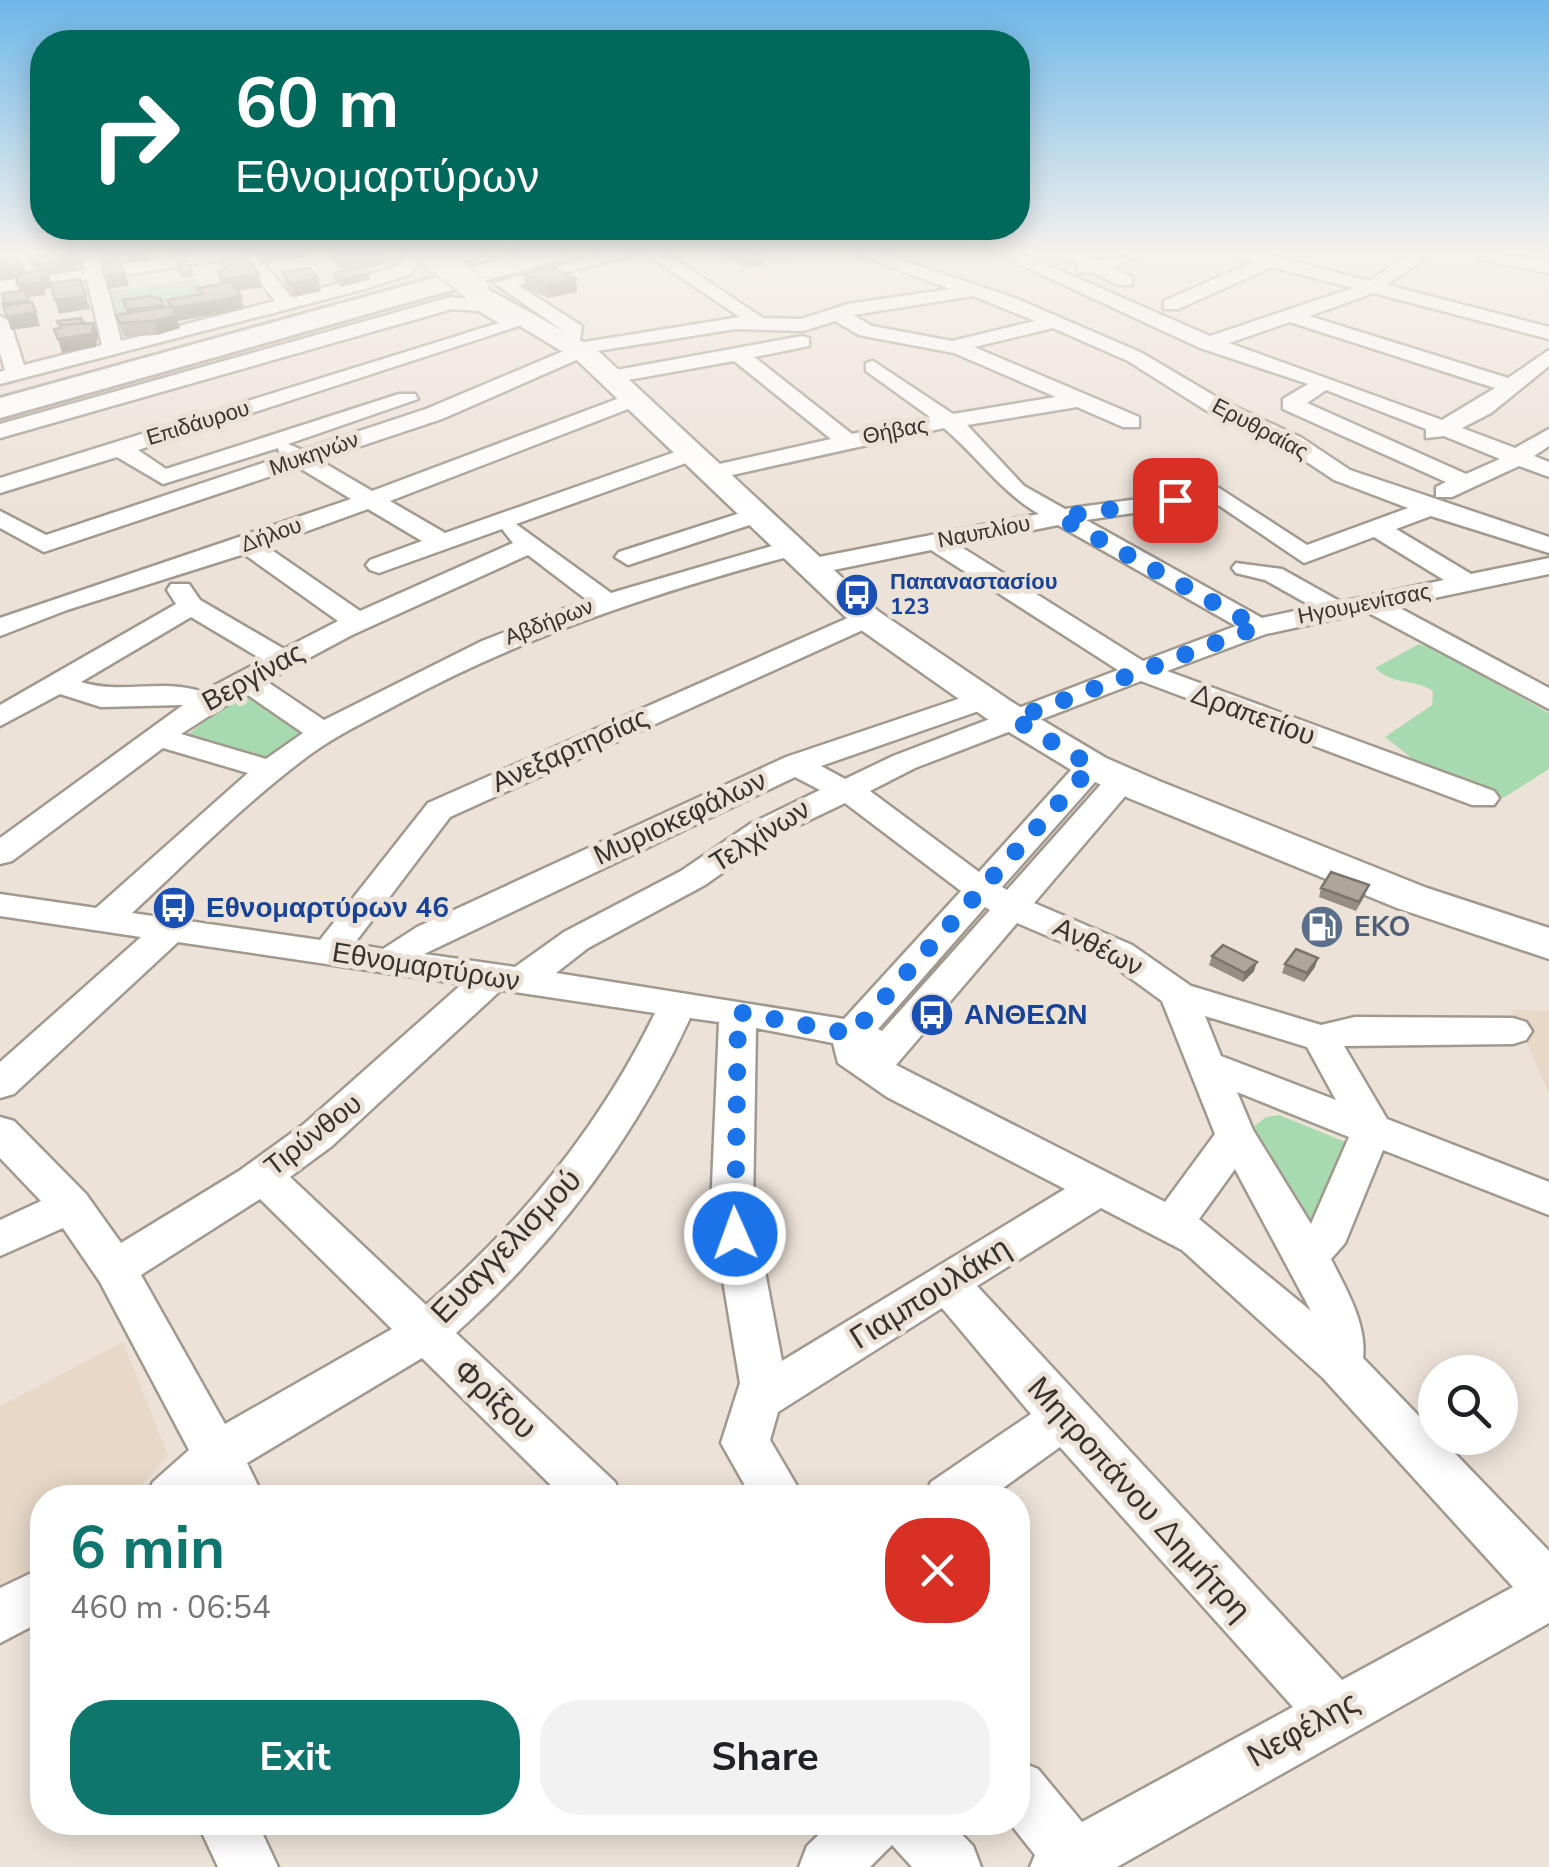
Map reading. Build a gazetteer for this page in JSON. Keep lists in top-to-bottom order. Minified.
{"streets":{"street":["Επιδάυρου","Ερυθραίας","Θήβας","Μυκηνών","Ναυπλίου","Δήλου","Ηγουμενίτσας","Αβδήρων","Βεργίνας","Δραπετίου","Ανεξαρτησίας","Μυριοκεφάλων","Τελχίνων","Ανθέων","Εθνομαρτύρων","Τιρύνθου","Ευαγγελισμού","Γιαμπουλάκη","Φρίξου","Μητροπάνου Δημήτρη","Νεφέλης"]},"crossings":[["Ναυπλίου","Αβδήρων"],["Ναυπλίου","Δραπετίου"],["Ηγουμενίτσας","Δραπετίου"],["Ηγουμενίτσας","Τελχίνων"],["Ανεξαρτησίας","Εθνομαρτύρων"],["Μυριοκεφάλων","Ανθέων"],["Μυριοκεφάλων","Εθνομαρτύρων"],["Τελχίνων","Ανθέων"],["Τελχίνων","Εθνομαρτύρων"],["Τελχίνων","Τιρύνθου"],["Εθνομαρτύρων","Τιρύνθου"],["Εθνομαρτύρων","Ευαγγελισμού"],["Τιρύνθου","Φρίξου"],["Ευαγγελισμού","Φρίξου"],["Γιαμπουλάκη","Μητροπάνου Δημήτρη"],["Μητροπάνου Δημήτρη","Νεφέλης"]],"places":{"bus stop":["Παπαναστασίου 123","Εθνομαρτύρων 46","ΑΝΘΕΩΝ"],"fuel station":["EKO"]},"page":{"turn":["60 m","Εθνομαρτύρων"],"heading":["6 min","460 m · 06:54"],"buttons":["Exit","Share"]}}
